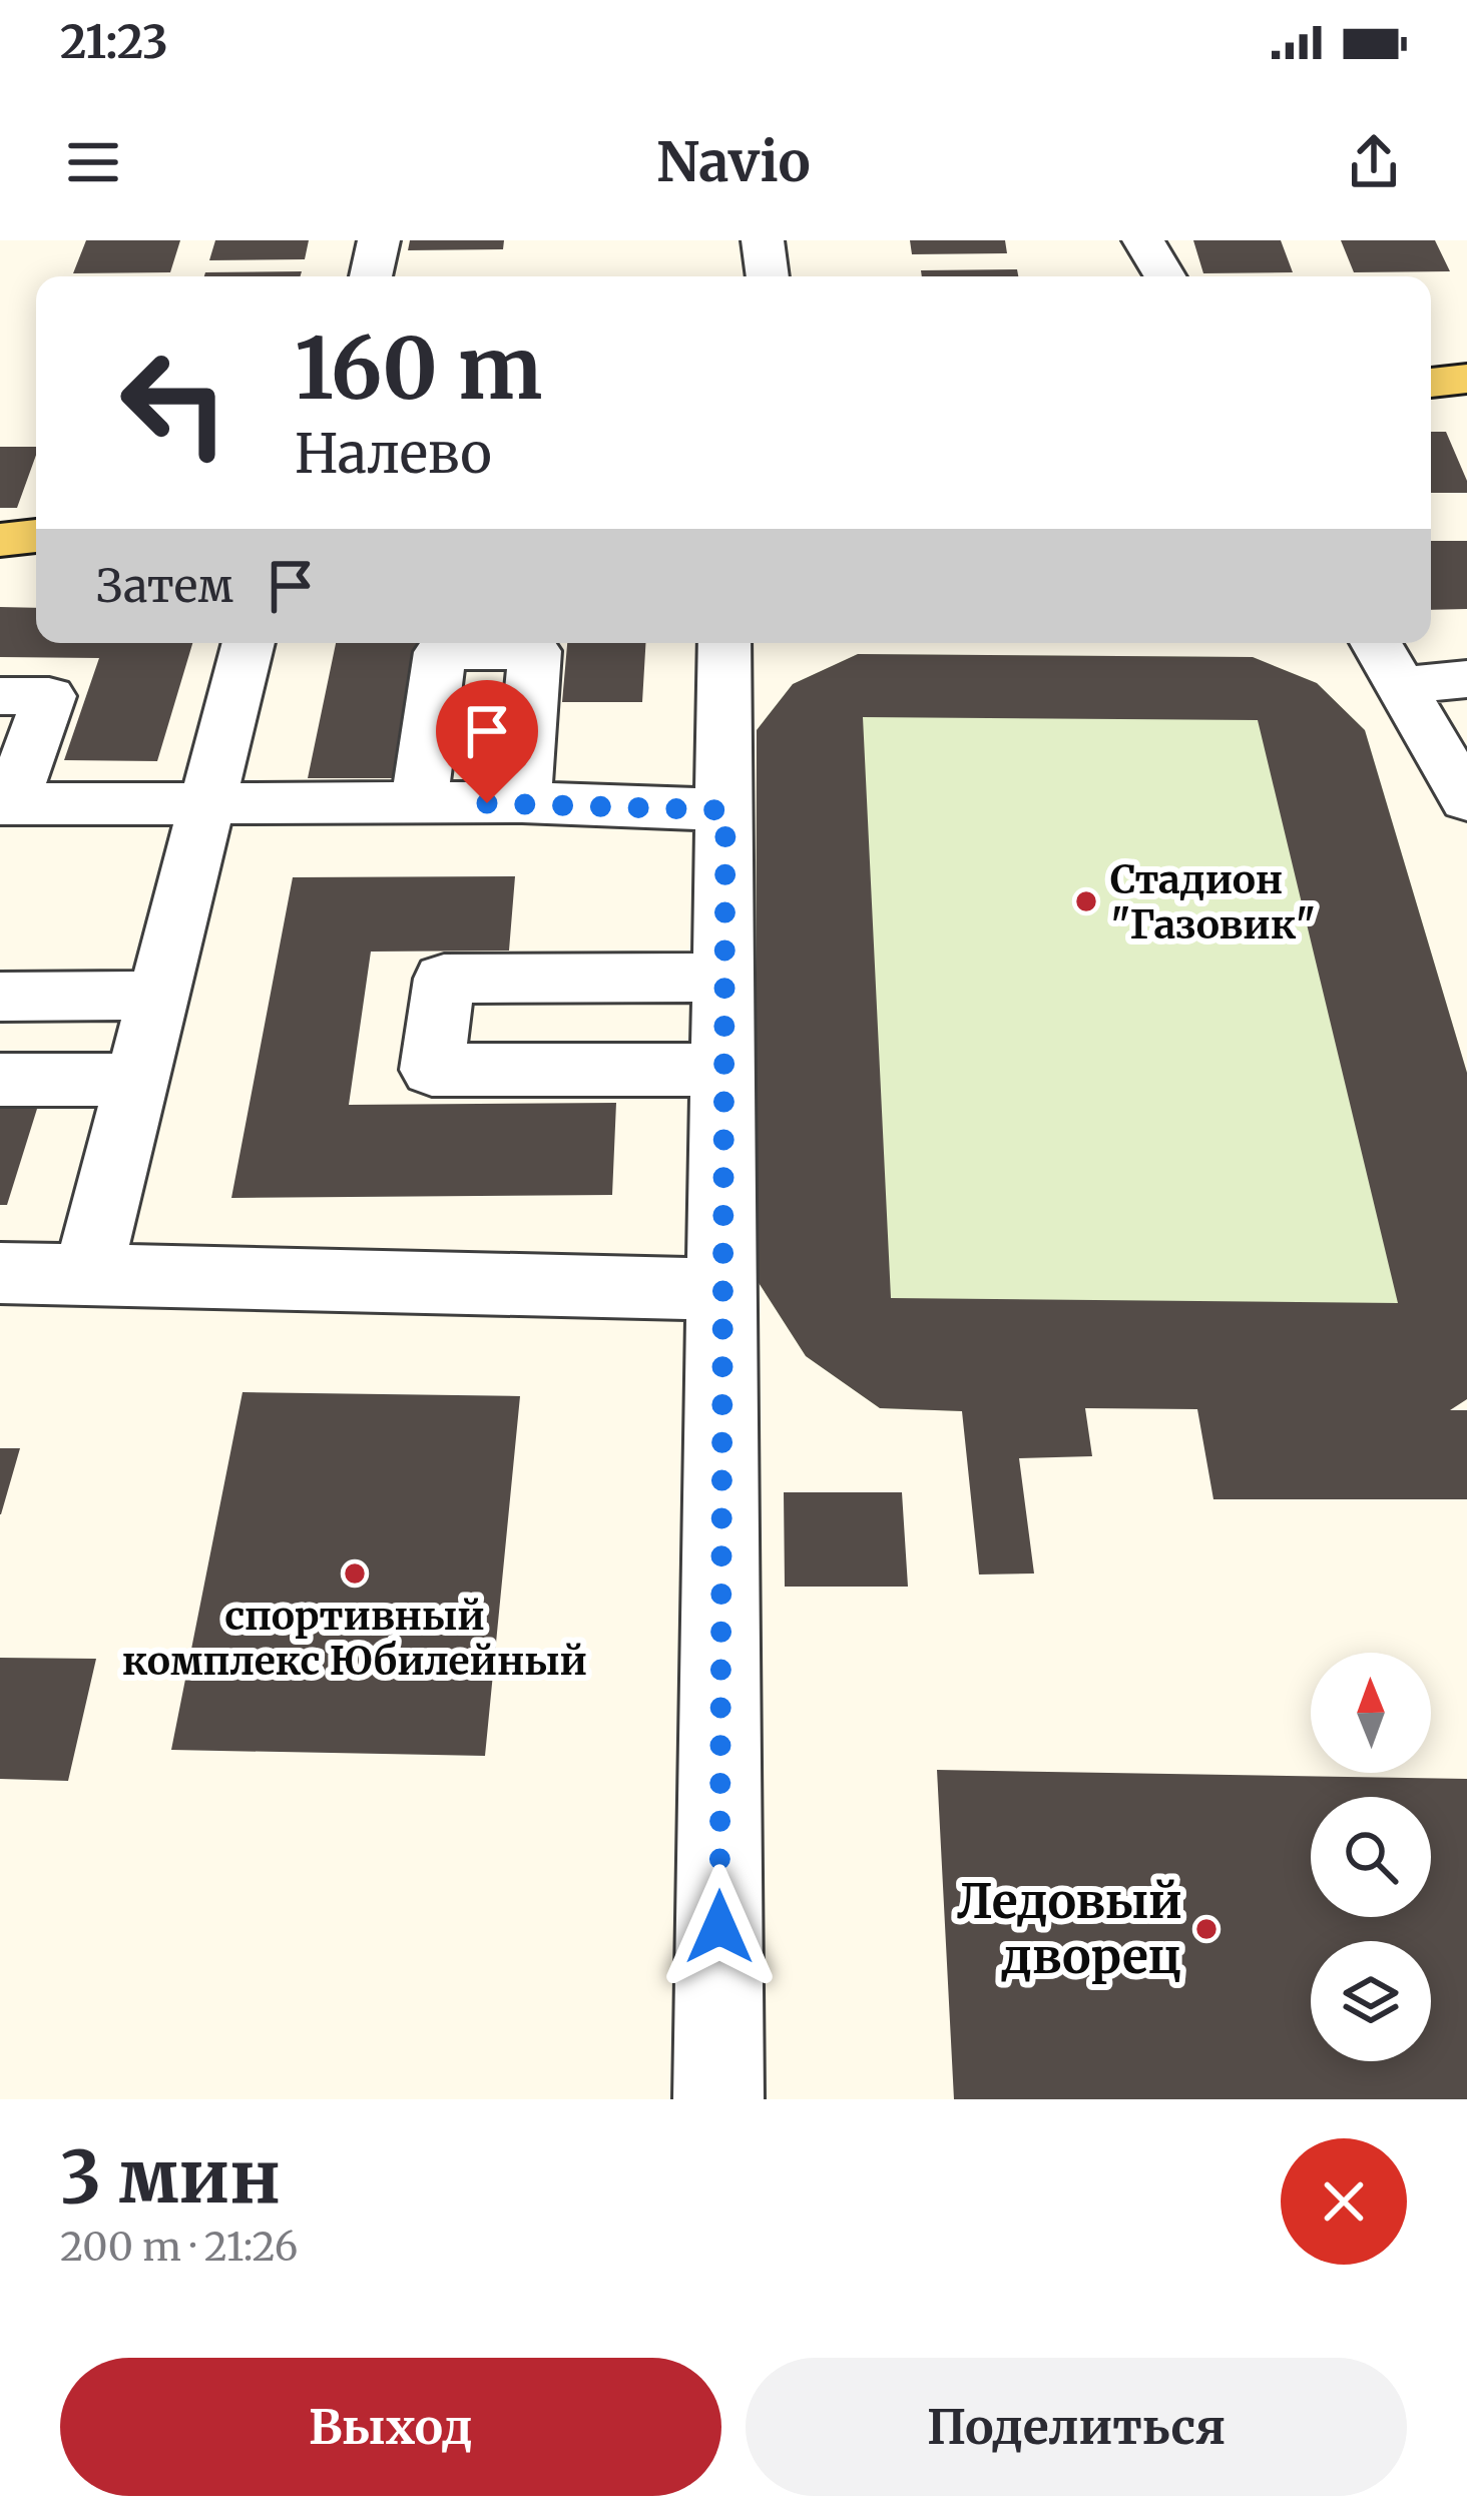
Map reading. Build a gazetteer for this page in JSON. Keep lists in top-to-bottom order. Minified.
{"places":["Стадион \"Газовик\"","спортивный комплекс Юбилейный","Ледовый дворец"],"north":"top","page":{"status":"21:23","header":"Navio","turn":["160 m","Налево"],"then":"Затем","heading":["3 мин","200 m · 21:26"],"buttons":["Выход","Поделиться"]}}
